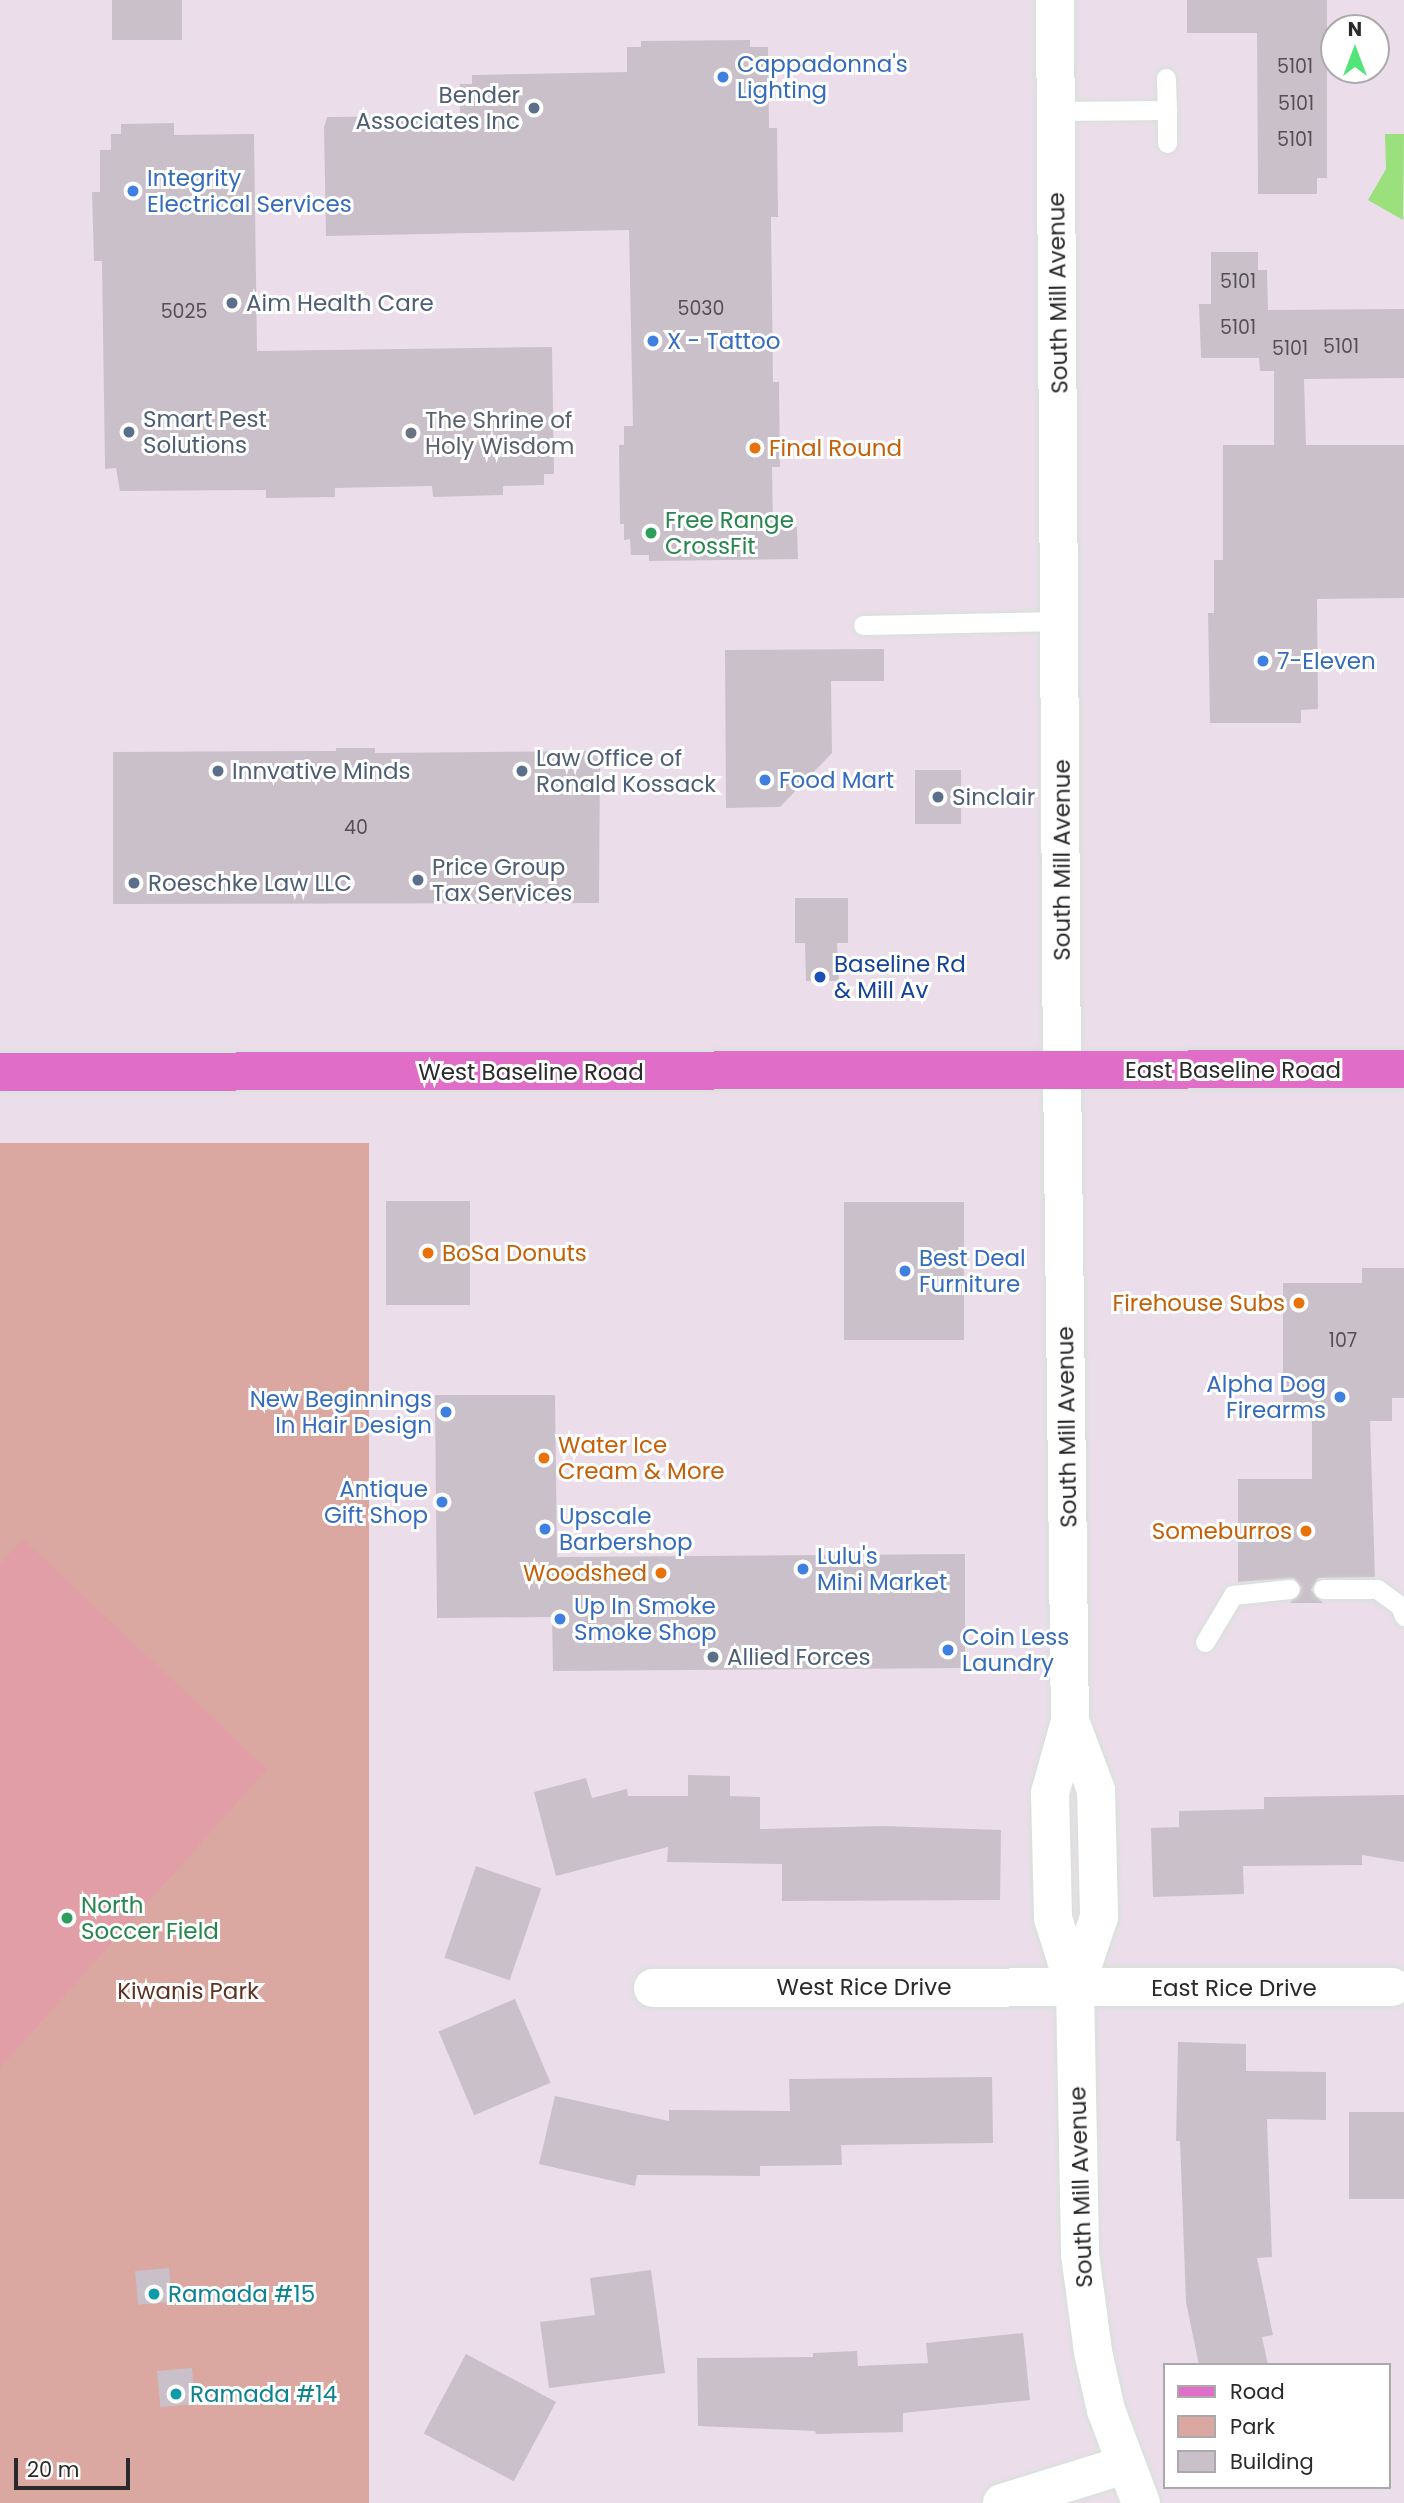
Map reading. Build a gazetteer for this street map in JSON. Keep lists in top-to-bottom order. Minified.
{"streets":{"main road":["East Baseline Road","West Baseline Road"],"street":["South Mill Avenue","West Rice Drive","East Rice Drive"]},"crossings":[["South Mill Avenue","East Baseline Road"],["South Mill Avenue","West Baseline Road"],["South Mill Avenue","West Rice Drive"],["South Mill Avenue","East Rice Drive"],["East Baseline Road","West Baseline Road"],["West Rice Drive","East Rice Drive"]],"parks":["Kiwanis Park"],"places":["Cappadonna's Lighting","Bender Associates Inc","Integrity Electrical Services","Aim Health Care","X - Tattoo","Smart Pest Solutions","The Shrine of Holy Wisdom","Final Round","Free Range CrossFit","7-Eleven","Innvative Minds","Law Office of Ronald Kossack","Food Mart","Sinclair","Price Group Tax Services","Roeschke Law LLC","Baseline Rd & Mill Av","BoSa Donuts","Best Deal Furniture","Firehouse Subs","Alpha Dog Firearms","New Beginnings In Hair Design","Water Ice Cream & More","Antique Gift Shop","Upscale Barbershop","Someburros","Lulu's Mini Market","Woodshed","Up In Smoke Smoke Shop","Coin Less Laundry","Allied Forces","North Soccer Field","Ramada #15","Ramada #14"],"house_numbers":["5101","5101","5101","5101","5030","5025","5101","5101","5101","40","107"],"legend":["Road","Park","Building"],"scale_bar":"20 m","north":"top"}
